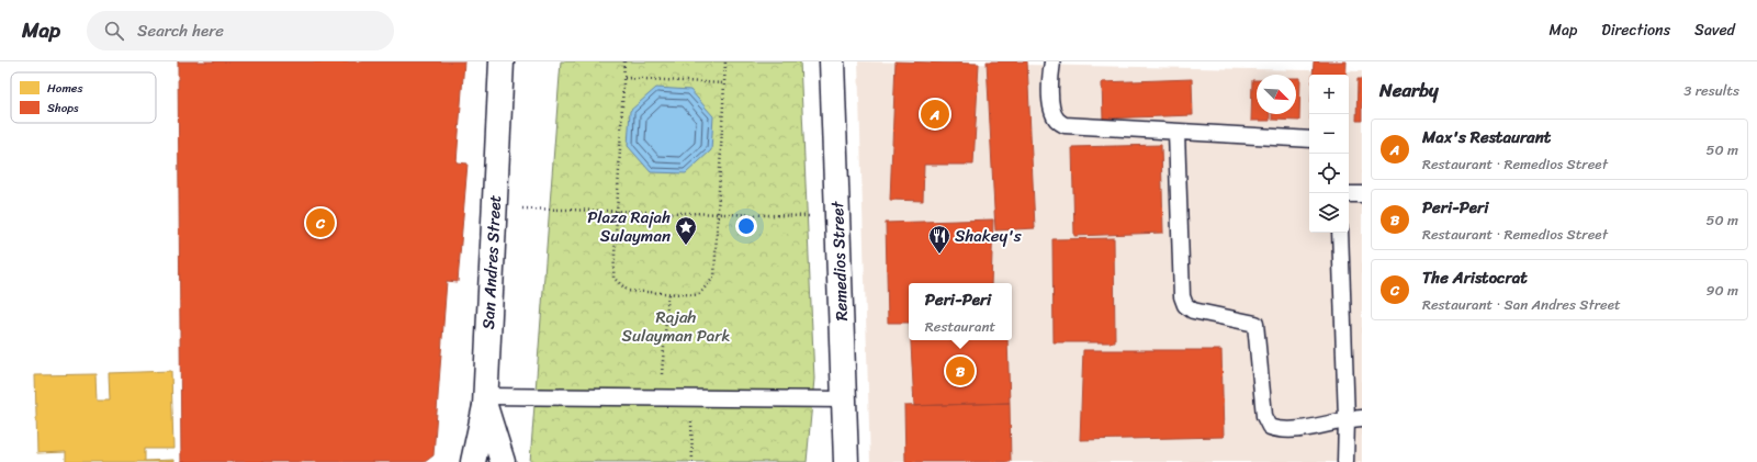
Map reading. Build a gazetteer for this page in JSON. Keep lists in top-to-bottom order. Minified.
{"streets":{"street":["Remedios Street","San Andres Street"]},"parks":["Rajah Sulayman Park"],"places":{"place":["Plaza Rajah Sulayman"],"restaurant":["Shakey's"]},"legend":["Homes","Shops"],"north":"bottom right","page":{"header":"Map","search":"Search here","nav":["Map","Directions","Saved"],"heading":["Nearby","3 results"],"map_buttons":["+","−"],"pins":["A","C","B"],"list":[{"mark":"A","name":"Max's Restaurant","note":"Restaurant · Remedios Street","value":"50 m"},{"mark":"B","name":"Peri-Peri","note":"Restaurant · Remedios Street","value":"50 m"},{"mark":"C","name":"The Aristocrat","note":"Restaurant · San Andres Street","value":"90 m"}],"popup":["Peri-Peri","Restaurant"]}}
